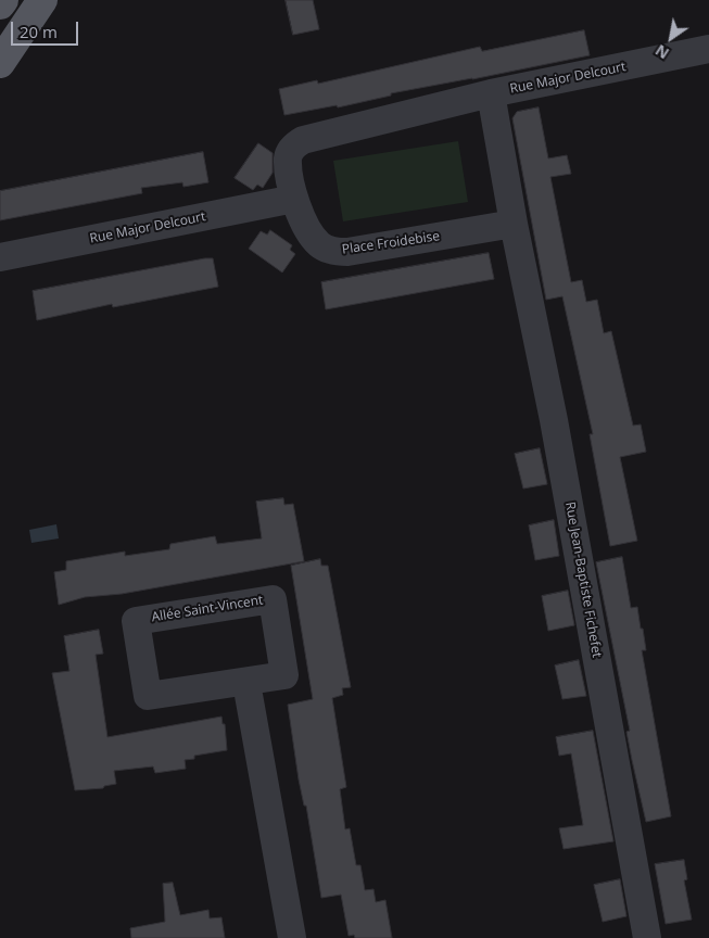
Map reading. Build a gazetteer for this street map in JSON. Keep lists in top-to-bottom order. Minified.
{"streets":{"street":["Rue Major Delcourt","Place Froidebise","Rue Jean-Baptiste Fichefet","Allée Saint-Vincent"]},"crossings":[["Rue Major Delcourt","Place Froidebise"],["Place Froidebise","Rue Jean-Baptiste Fichefet"]],"scale_bar":"20 m","north":"bottom left"}
